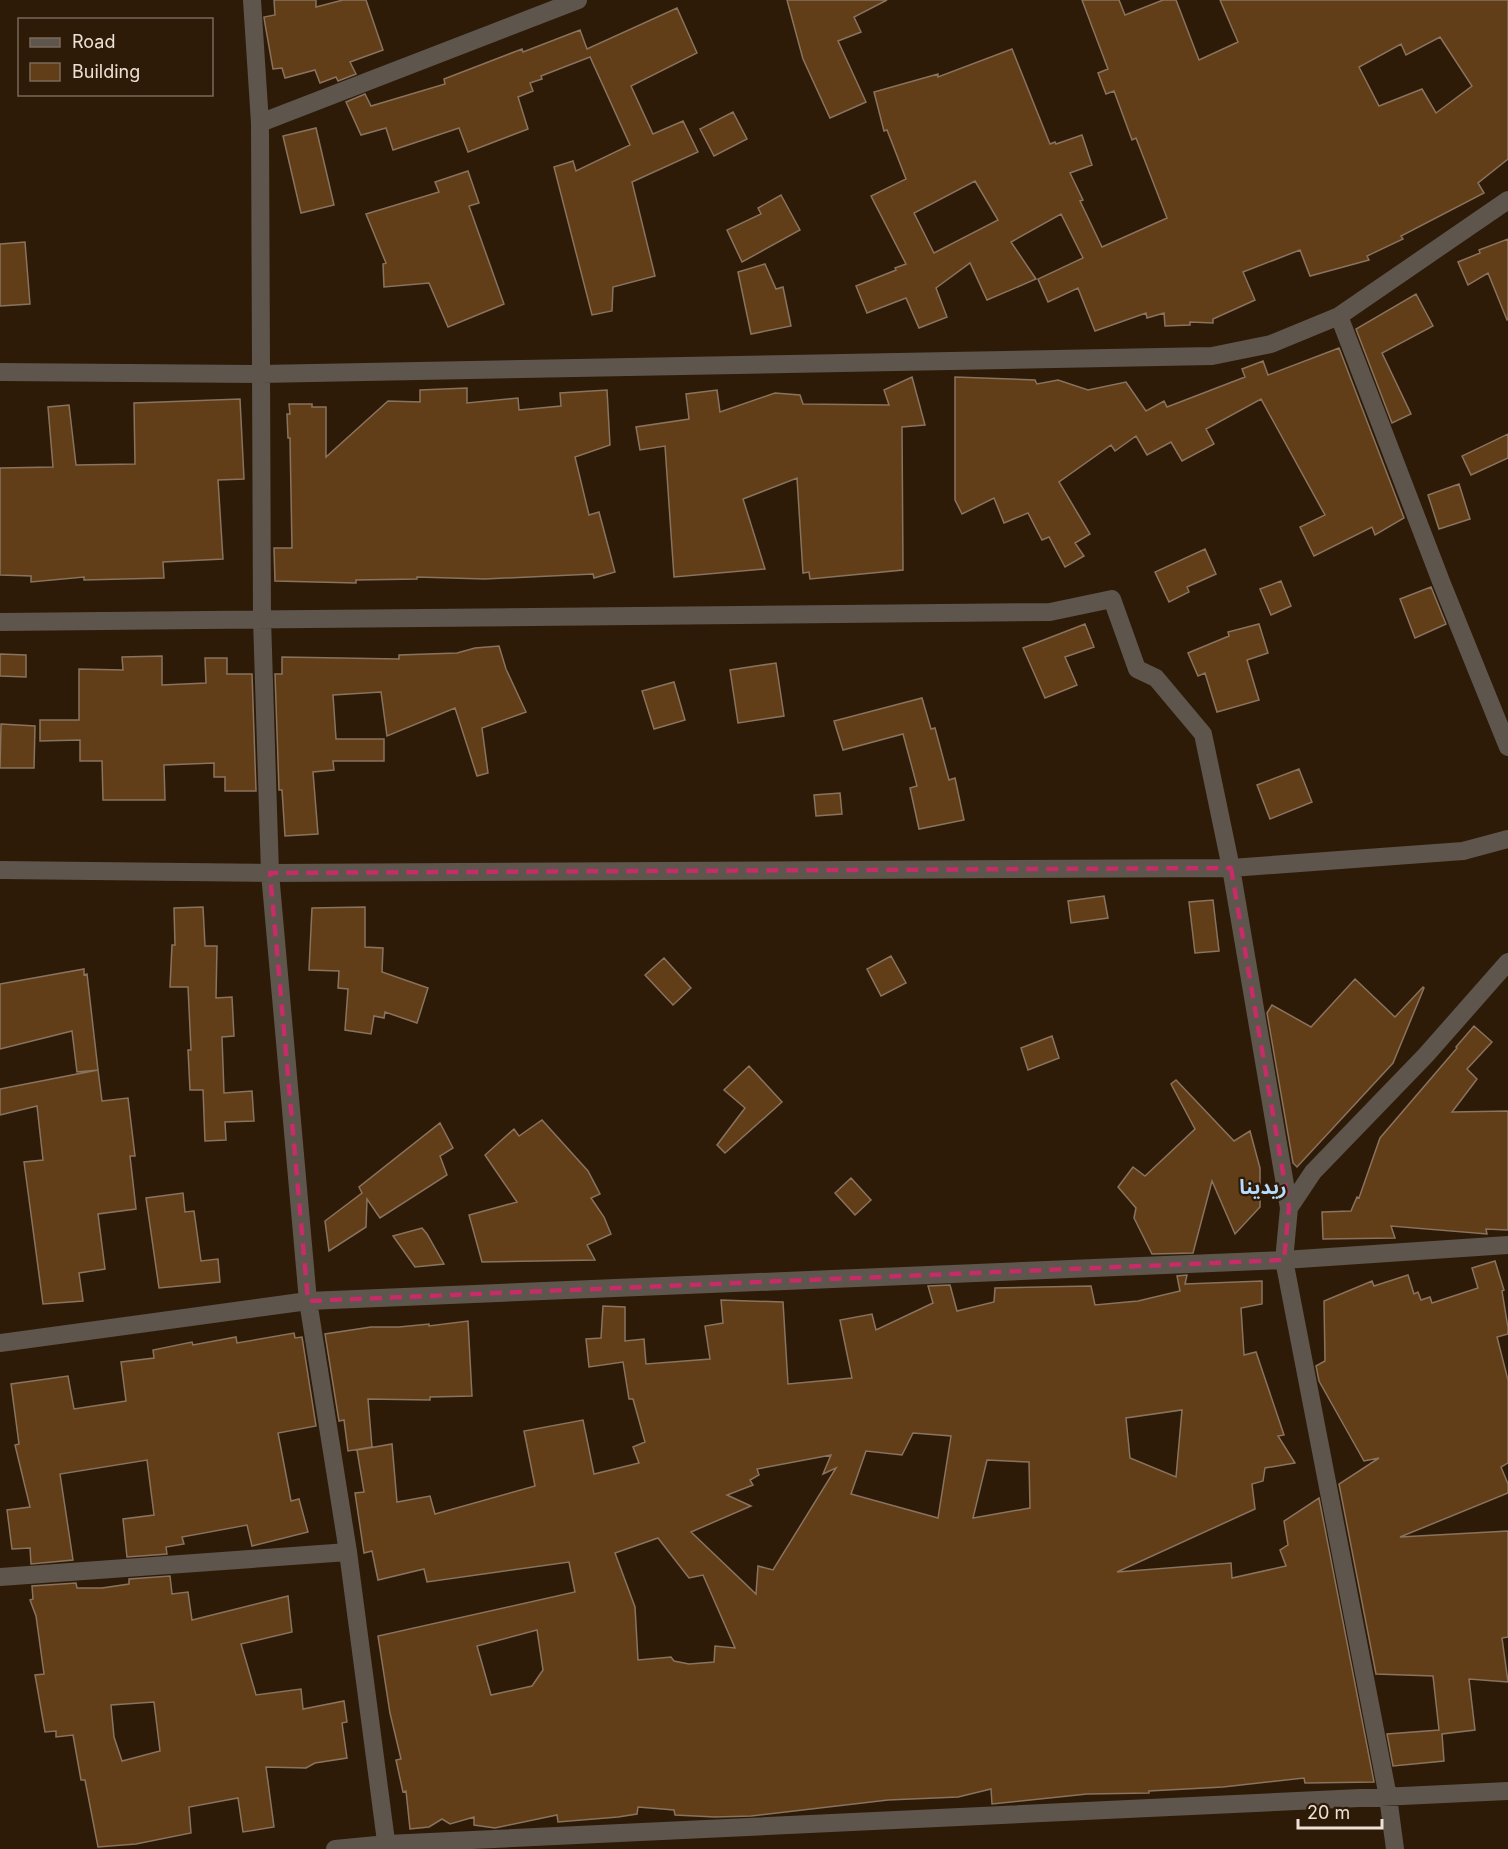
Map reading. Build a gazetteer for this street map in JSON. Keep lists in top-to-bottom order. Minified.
{"districts":["ريدينا"],"legend":["Road","Building"],"scale_bar":"20 m"}
